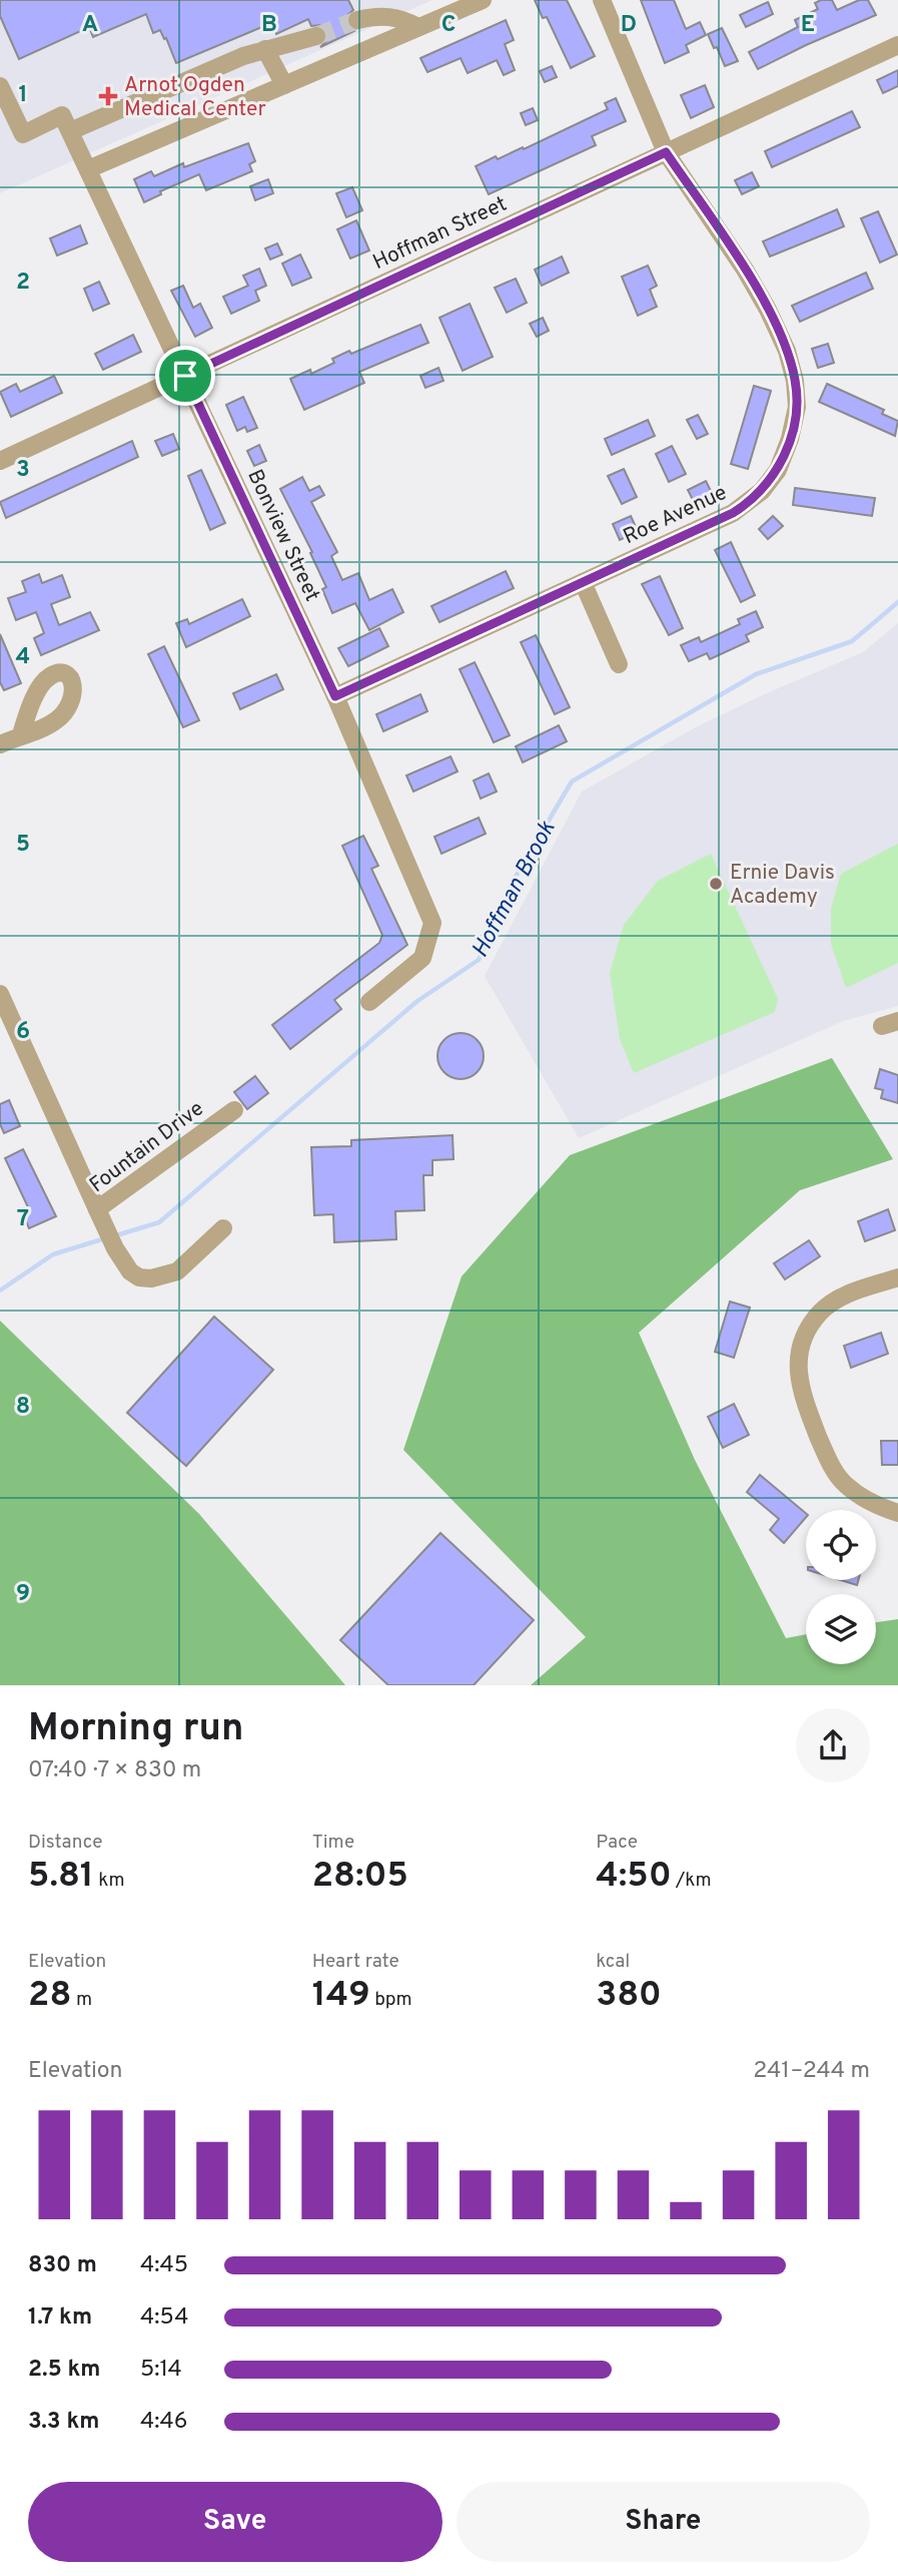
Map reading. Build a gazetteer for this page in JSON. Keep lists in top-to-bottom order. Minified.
{"streets":{"street":["Hoffman Street","Roe Avenue","Bonview Street","Fountain Drive"]},"crossings":[["Hoffman Street","Roe Avenue"],["Hoffman Street","Bonview Street"],["Roe Avenue","Bonview Street"]],"water":["Hoffman Brook"],"places":{"health":["Arnot Ogden Medical Center"],"other":["Ernie Davis Academy"]},"page":{"heading":["Morning run","07:40 · 7 × 830 m"],"stats":[["Distance","5.81 km"],["Time","28:05"],["Pace","4:50 /km"],["Elevation","28 m"],["Heart rate","149 bpm"],["kcal","380"]],"chart":["Elevation","241–244 m"],"list":[{"name":"830 m","note":"4:45"},{"name":"1.7 km","note":"4:54"},{"name":"2.5 km","note":"5:14"},{"name":"3.3 km","note":"4:46"}],"buttons":["Save","Share"]},"grid":{"columns":["A","B","C","D","E"],"rows":["1","2","3","4","5","6","7","8","9"]}}
